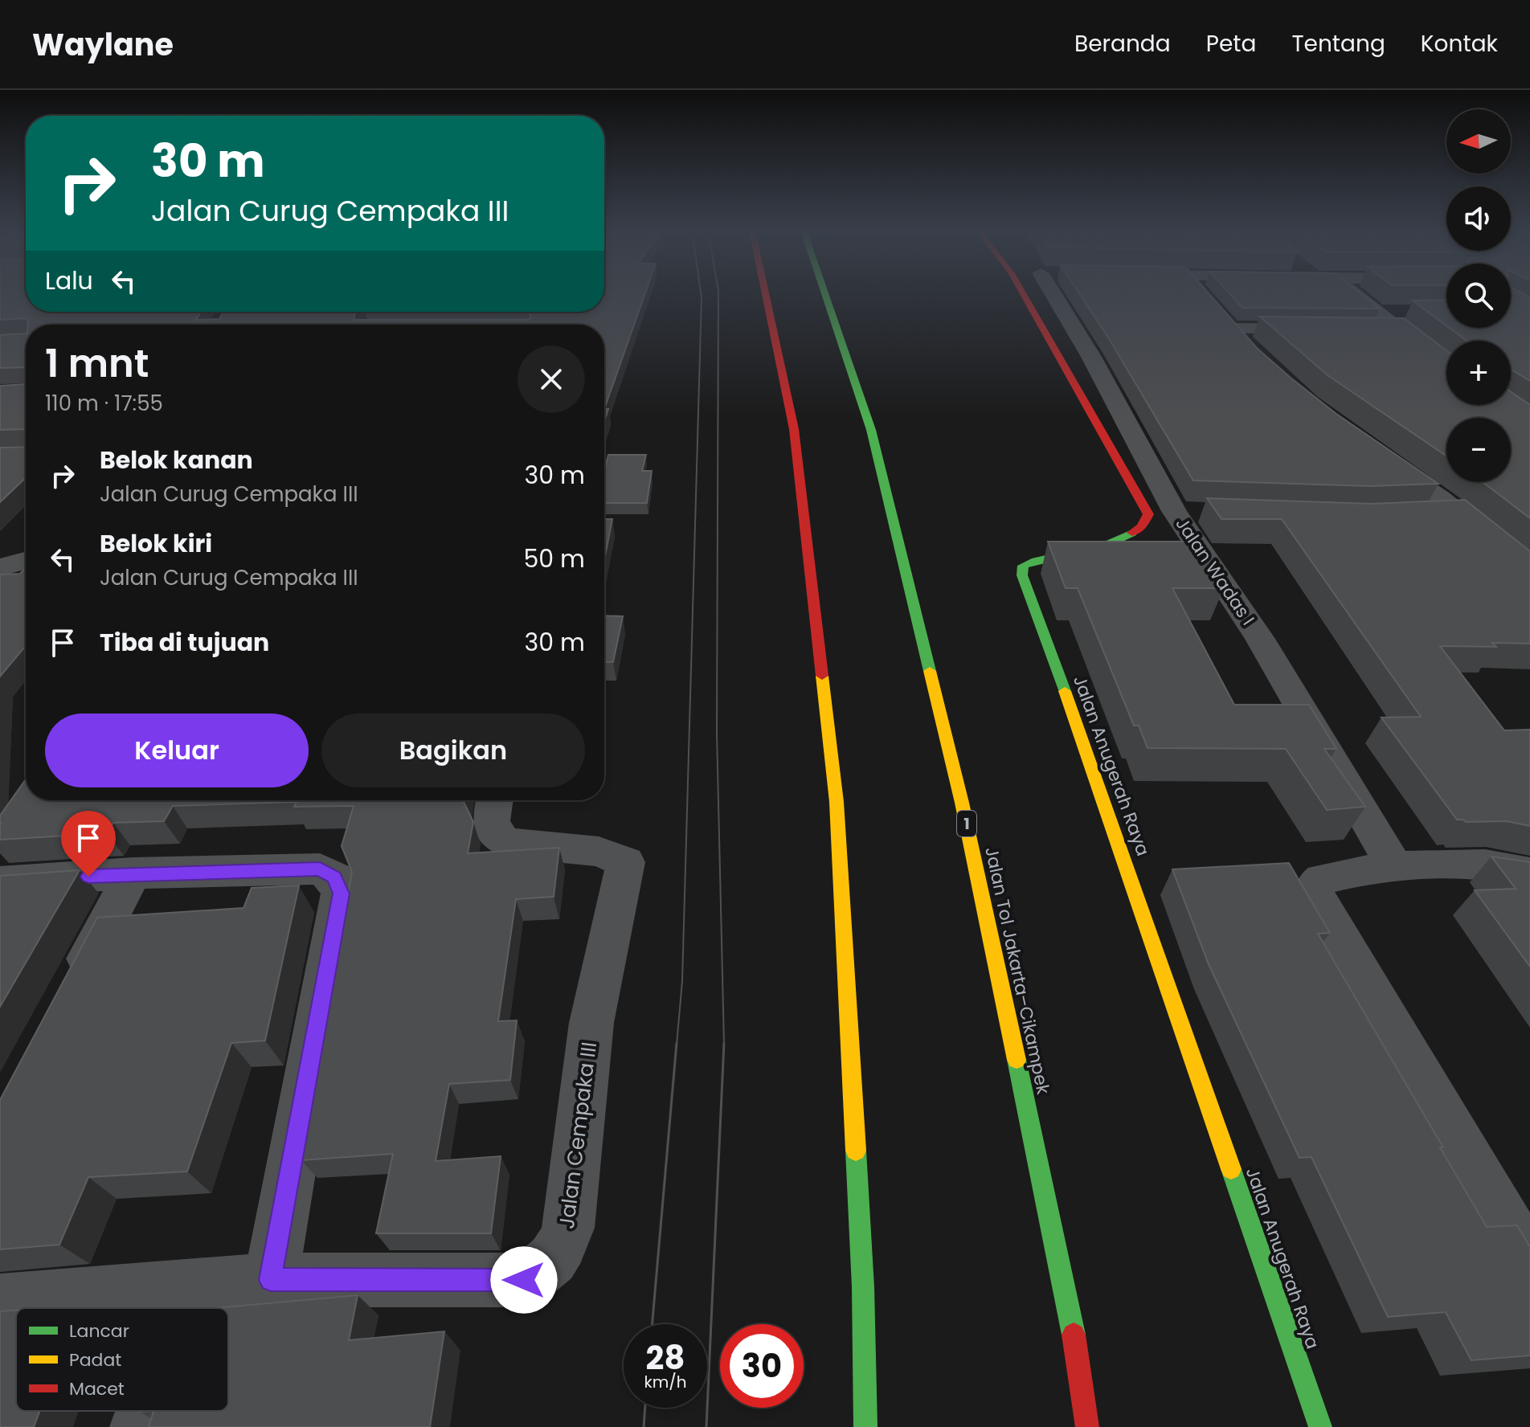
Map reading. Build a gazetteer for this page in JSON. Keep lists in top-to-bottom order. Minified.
{"streets":{"main road":["Jalan Anugerah Raya","1","Jalan Tol Jakarta–Cikampek"],"street":["Jalan Wadas I","Jalan Cempaka III"]},"legend":["Lancar","Padat","Macet"],"north":"left","page":{"header":"Waylane","nav":["Beranda","Peta","Tentang","Kontak"],"map_buttons":["+","−"],"turn":["30 m","Jalan Curug Cempaka III"],"then":"Lalu","heading":["1 mnt","110 m · 17:55"],"list":[{"name":"Belok kanan","note":"Jalan Curug Cempaka III","value":"30 m"},{"name":"Belok kiri","note":"Jalan Curug Cempaka III","value":"50 m"},{"name":"Tiba di tujuan","value":"30 m"}],"buttons":["Keluar","Bagikan"],"speed":"28 km/h","limit":"30"}}
